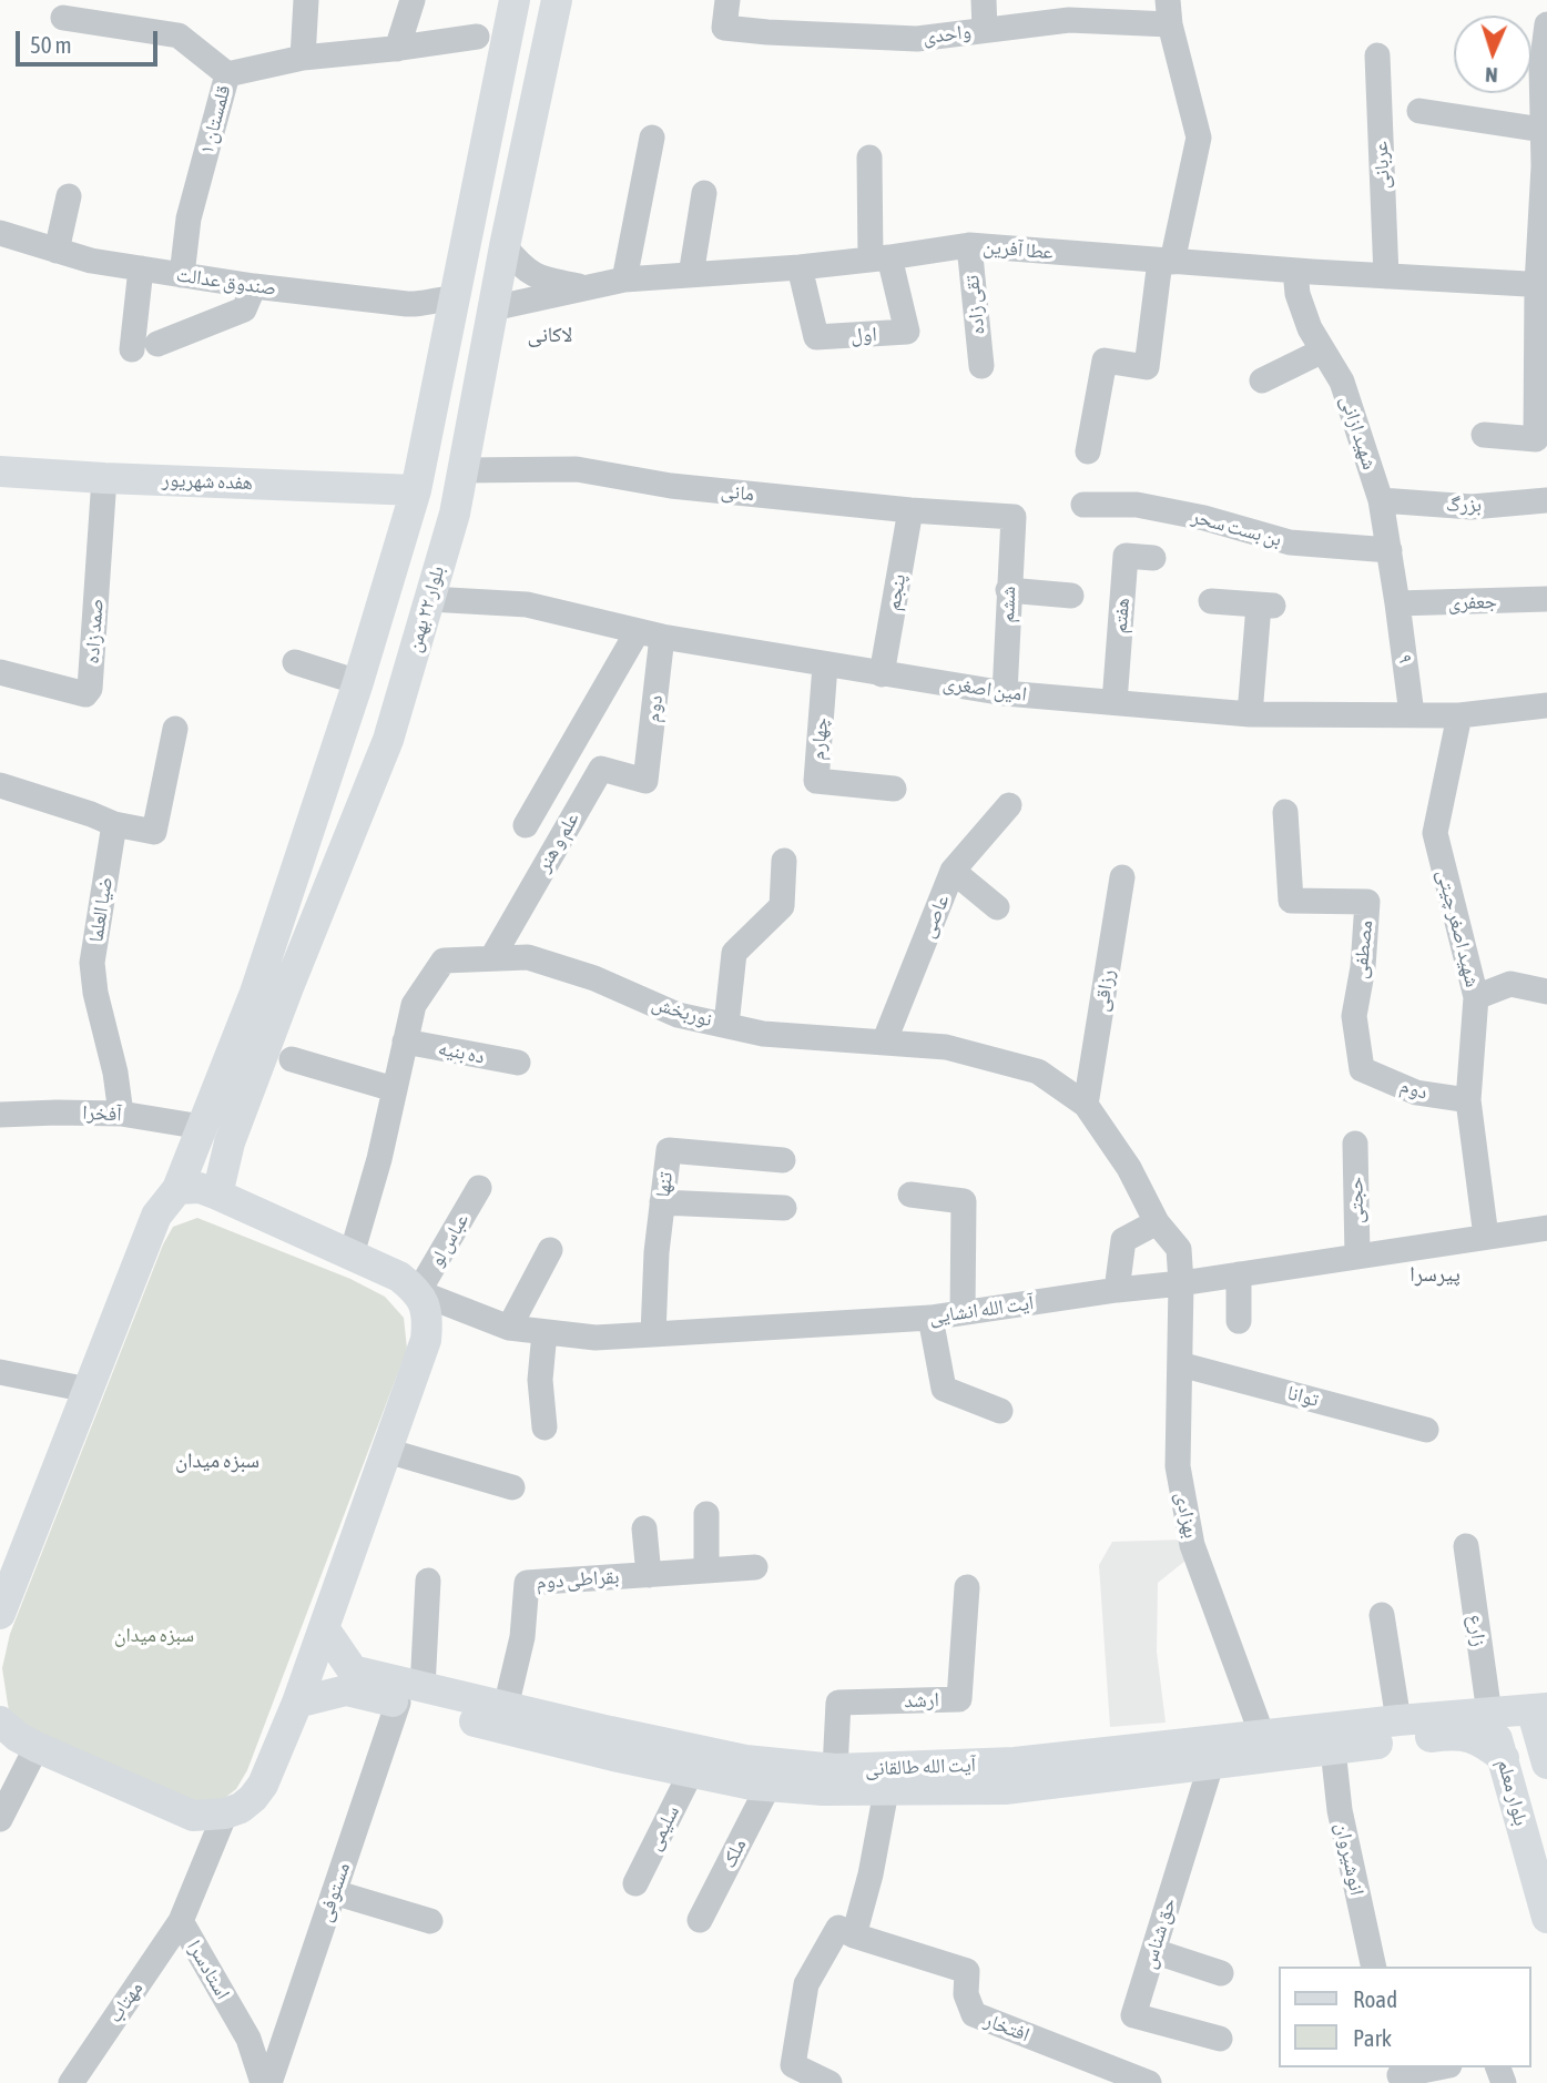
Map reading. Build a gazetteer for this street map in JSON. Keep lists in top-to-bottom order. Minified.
{"streets":{"main road":["هفده شهریور","بلوار ۲۲ بهمن","آیت الله طالقانی","بلوار معلم"],"street":["واحدی","قلمستان ۱","عربانی","عطا آفرین","صندوق عدالت","تقی زاده","اول","شهید ازانی","مانی","بزرگ","بن بست سحر","پنجم","جعفری","ششم","هفتم","صمد زاده","۹","امین اصغری","دوم","چهارم","علم و هنر","ضیا العلما","عاصی","شهید اصغر چیتی","مصطفی","رزاقی","نوربخش","ده بنیه","آفخرا","تنها","حجتی","عباس لو","آیت الله انشایی","توانا","بهزادی","بقراطی دوم","زارع","ارشد","سلیمی","ملک","انوشیروان","مستوفی","حق شناس","استادسرا","مهتاب","افتخار"]},"crossings":[["قلمستان ۱","صندوق عدالت"],["عربانی","عطا آفرین"],["عطا آفرین","تقی زاده"],["عطا آفرین","اول"],["عطا آفرین","شهید ازانی"],["عطا آفرین","بلوار ۲۲ بهمن"],["شهید ازانی","بزرگ"],["شهید ازانی","بن بست سحر"],["شهید ازانی","جعفری"],["شهید ازانی","۹"],["هفده شهریور","صمد زاده"],["مانی","پنجم"],["مانی","ششم"],["مانی","بلوار ۲۲ بهمن"],["پنجم","امین اصغری"],["جعفری","۹"],["ششم","امین اصغری"],["بلوار ۲۲ بهمن","امین اصغری"],["هفتم","امین اصغری"],["۹","امین اصغری"],["امین اصغری","دوم"],["امین اصغری","چهارم"],["امین اصغری","شهید اصغر چیتی"],["دوم","علم و هنر"],["دوم","شهید اصغر چیتی"],["دوم","مصطفی"],["علم و هنر","نوربخش"],["ضیا العلما","آفخرا"],["عاصی","نوربخش"],["شهید اصغر چیتی","آیت الله انشایی"],["رزاقی","نوربخش"],["نوربخش","ده بنیه"],["نوربخش","آیت الله انشایی"],["نوربخش","بهزادی"],["تنها","آیت الله انشایی"],["حجتی","آیت الله انشایی"],["عباس لو","آیت الله انشایی"],["آیت الله انشایی","بهزادی"],["توانا","بهزادی"],["بهزادی","آیت الله طالقانی"],["بقراطی دوم","آیت الله طالقانی"],["زارع","آیت الله طالقانی"],["زارع","بلوار معلم"],["ارشد","آیت الله طالقانی"],["آیت الله طالقانی","بلوار معلم"],["آیت الله طالقانی","سلیمی"],["آیت الله طالقانی","ملک"],["آیت الله طالقانی","انوشیروان"],["آیت الله طالقانی","مستوفی"],["آیت الله طالقانی","حق شناس"],["استادسرا","مهتاب"]],"districts":["لاکانی","پیرسرا","سبزه میدان"],"parks":["سبزه میدان"],"legend":["Road","Park"],"scale_bar":"50 m","north":"bottom"}
